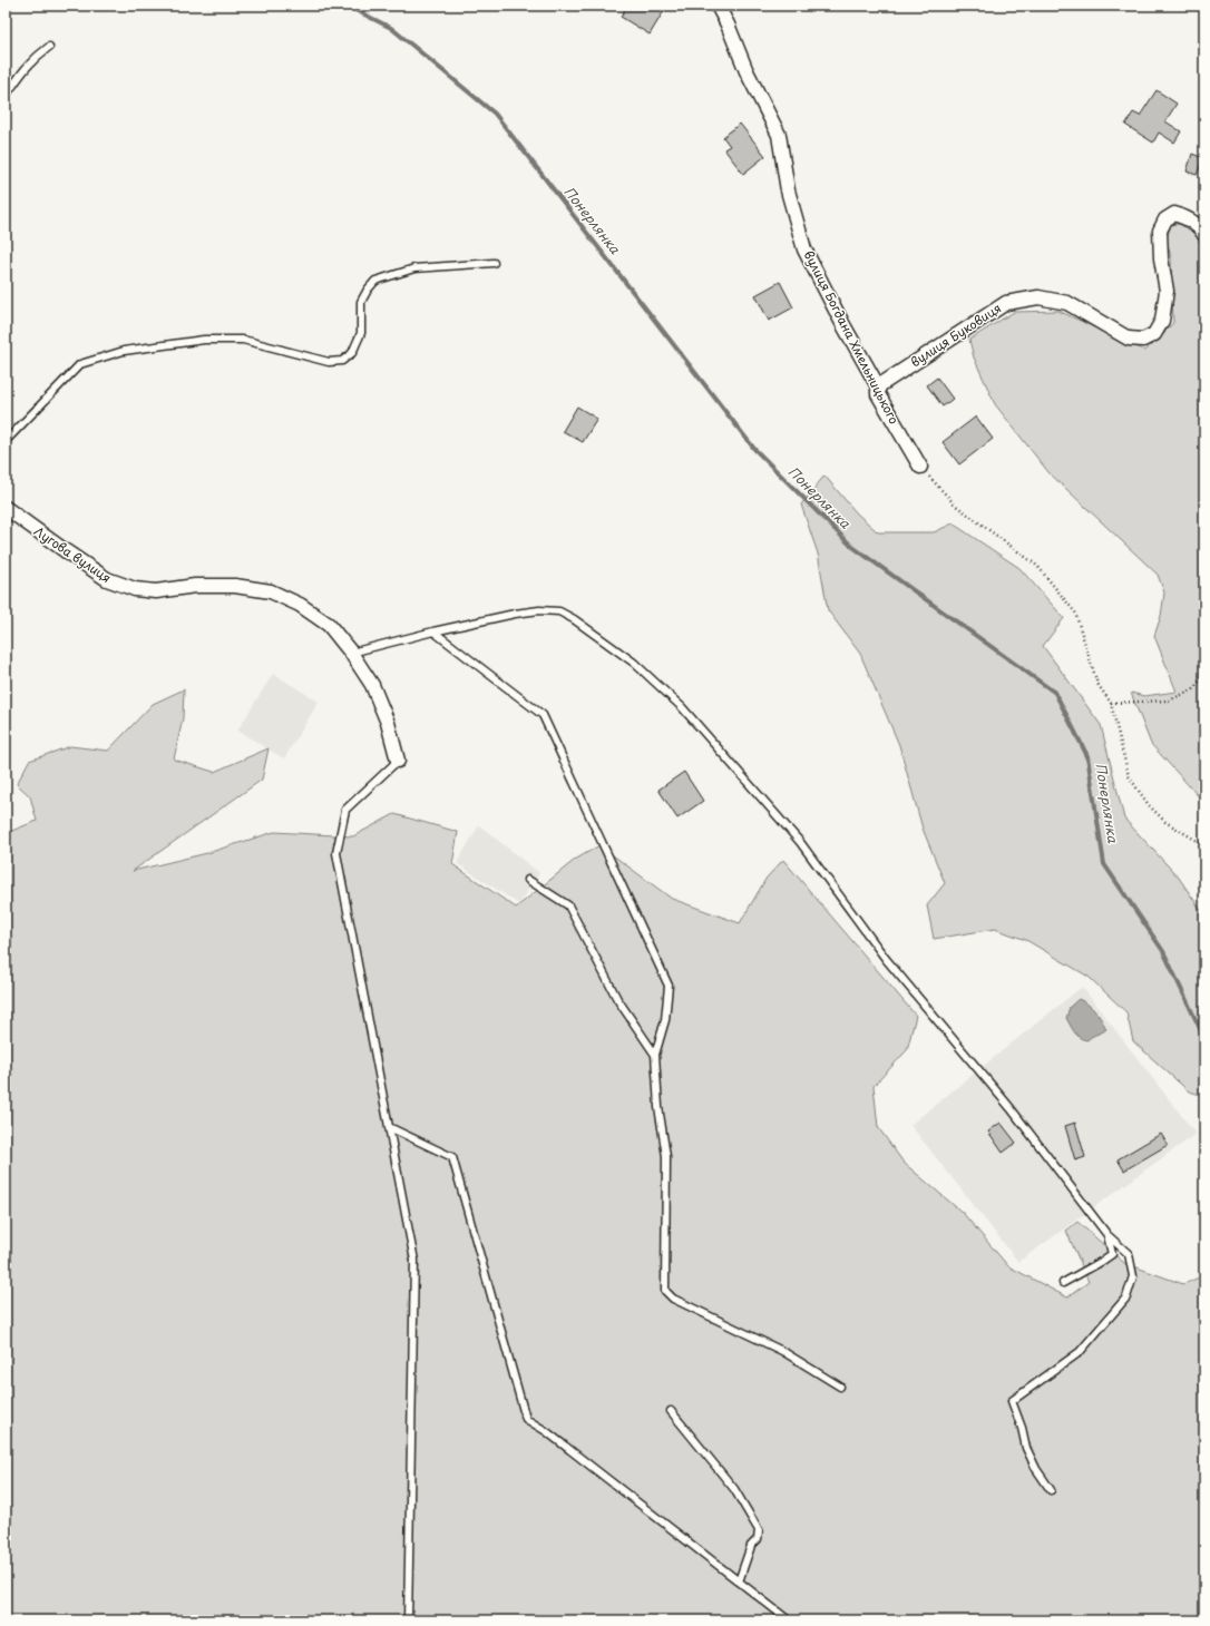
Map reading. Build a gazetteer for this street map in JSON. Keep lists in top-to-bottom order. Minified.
{"streets":{"street":["вулиця Буковиця","вулиця Богдана Хмельницького","Лугова вулиця"]},"crossings":[["вулиця Буковиця","вулиця Богдана Хмельницького"]],"water":["Понерлянка"]}
